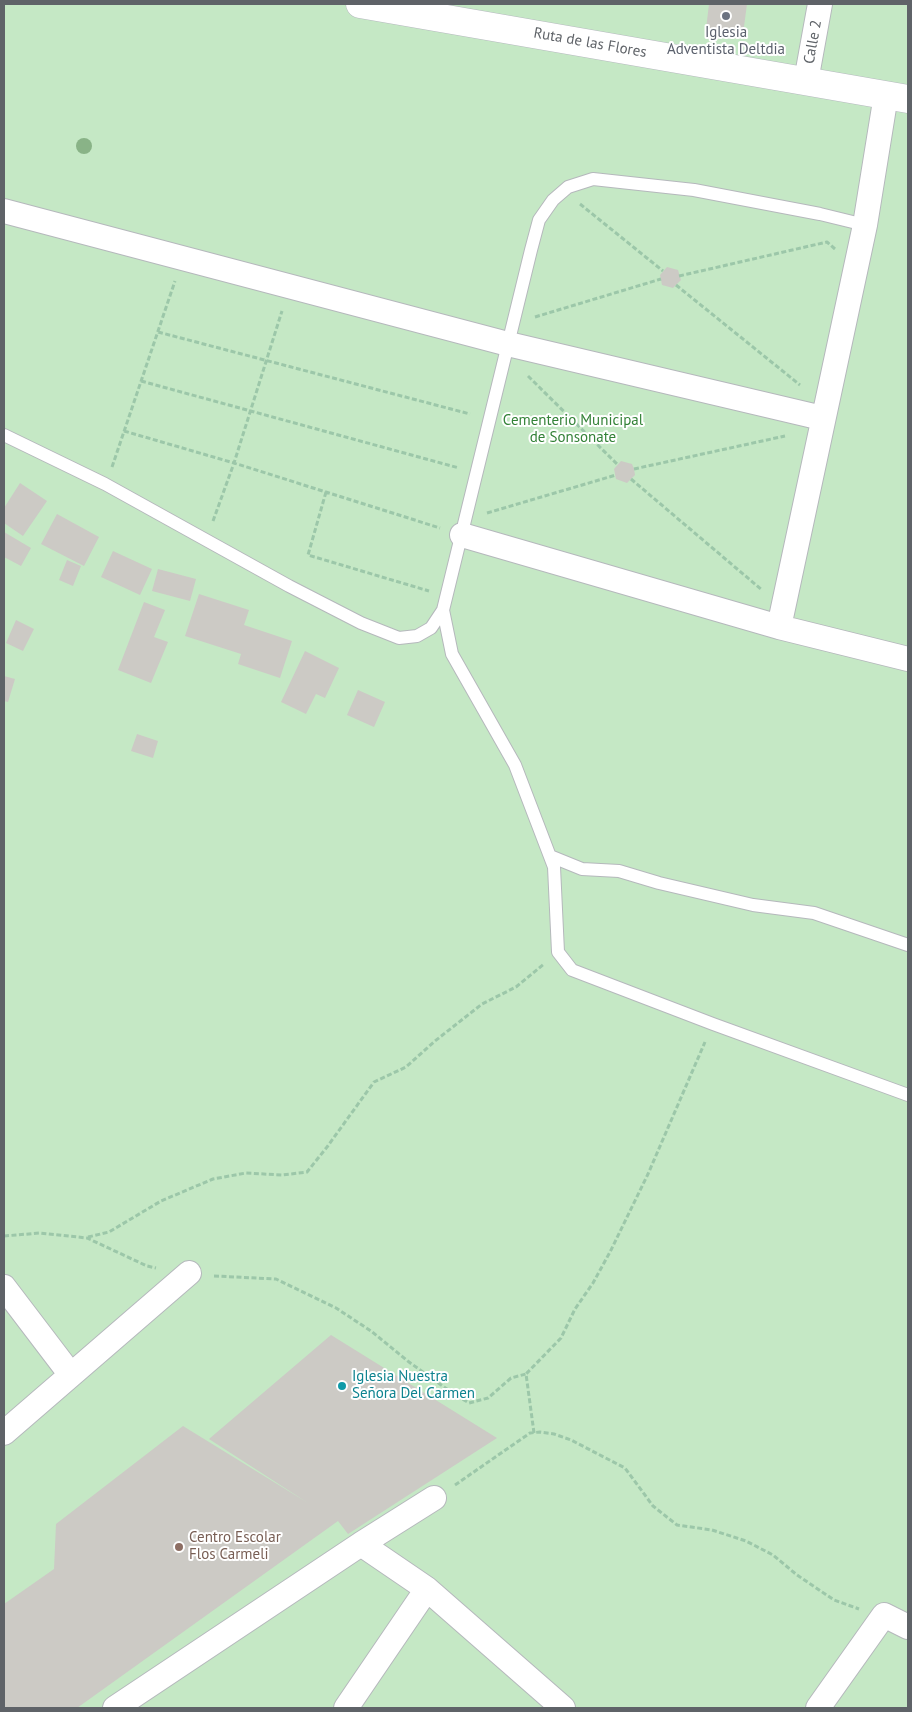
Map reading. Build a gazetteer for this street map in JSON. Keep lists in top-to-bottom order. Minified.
{"streets":{"main road":["Ruta de las Flores"],"street":["Calle 2"]},"crossings":[["Calle 2","Ruta de las Flores"]],"parks":["Cementerio Municipal de Sonsonate"],"places":["Iglesia Adventista Deltdia","Iglesia Nuestra Señora Del Carmen","Centro Escolar Flos Carmeli"]}
